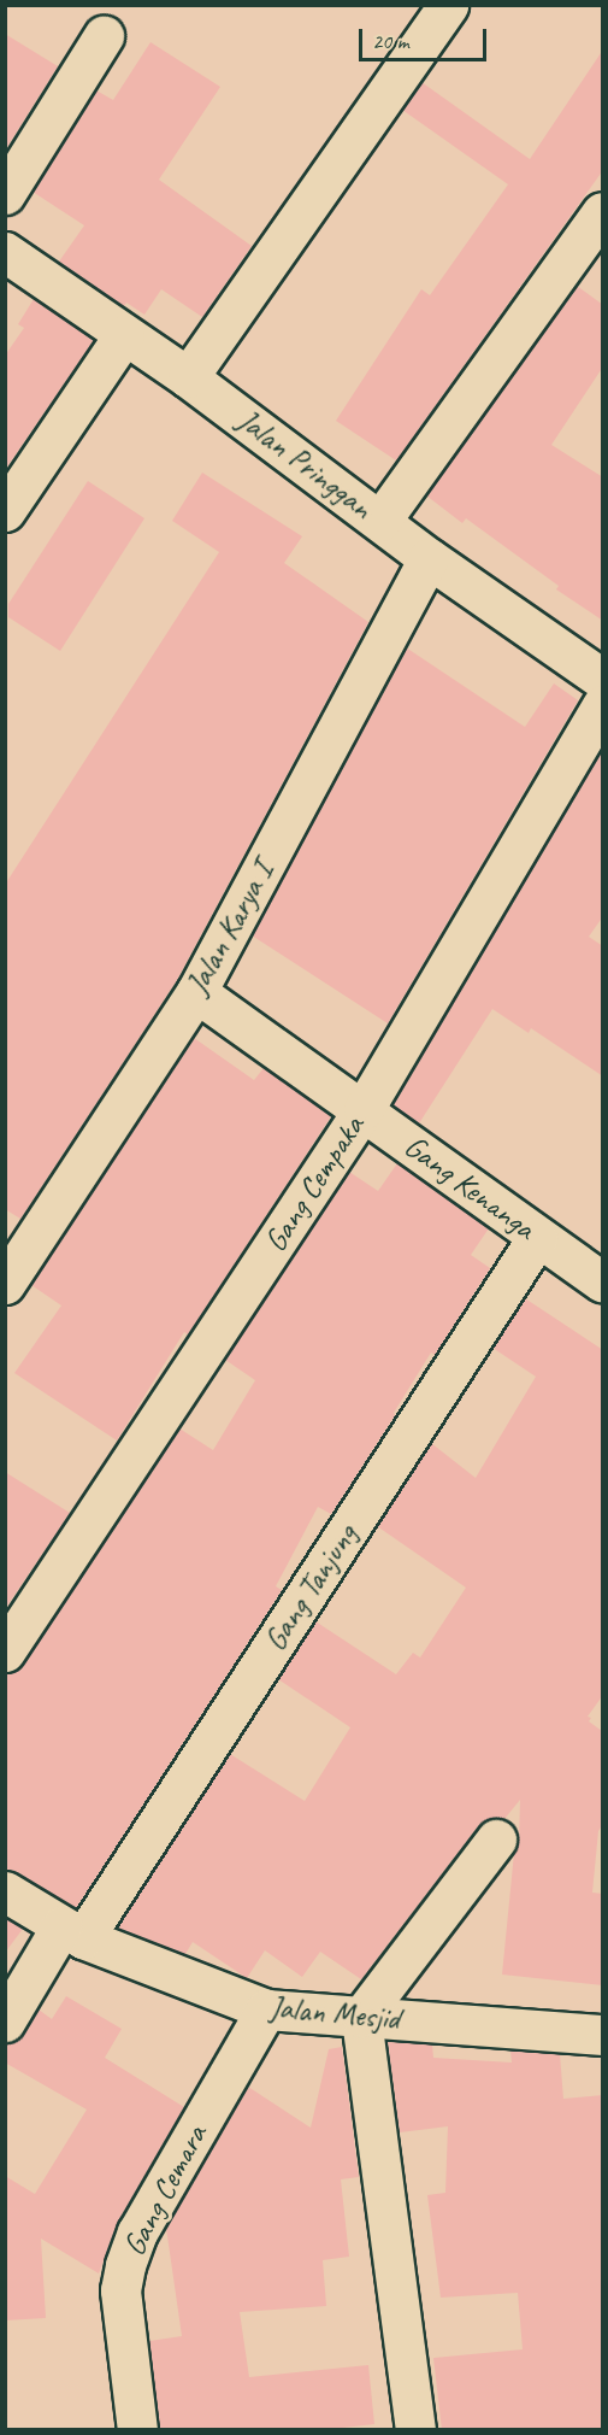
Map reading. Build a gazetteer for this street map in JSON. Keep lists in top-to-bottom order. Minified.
{"streets":{"street":["Jalan Pringgan","Jalan Karya I","Gang Cempaka","Gang Kenanga","Gang Tanjung","Jalan Mesjid","Gang Cemara"]},"crossings":[["Jalan Pringgan","Jalan Karya I"],["Jalan Pringgan","Gang Cempaka"],["Jalan Karya I","Gang Kenanga"],["Gang Cempaka","Gang Kenanga"],["Gang Kenanga","Gang Tanjung"],["Gang Tanjung","Jalan Mesjid"],["Jalan Mesjid","Gang Cemara"]],"scale_bar":"20 m"}
